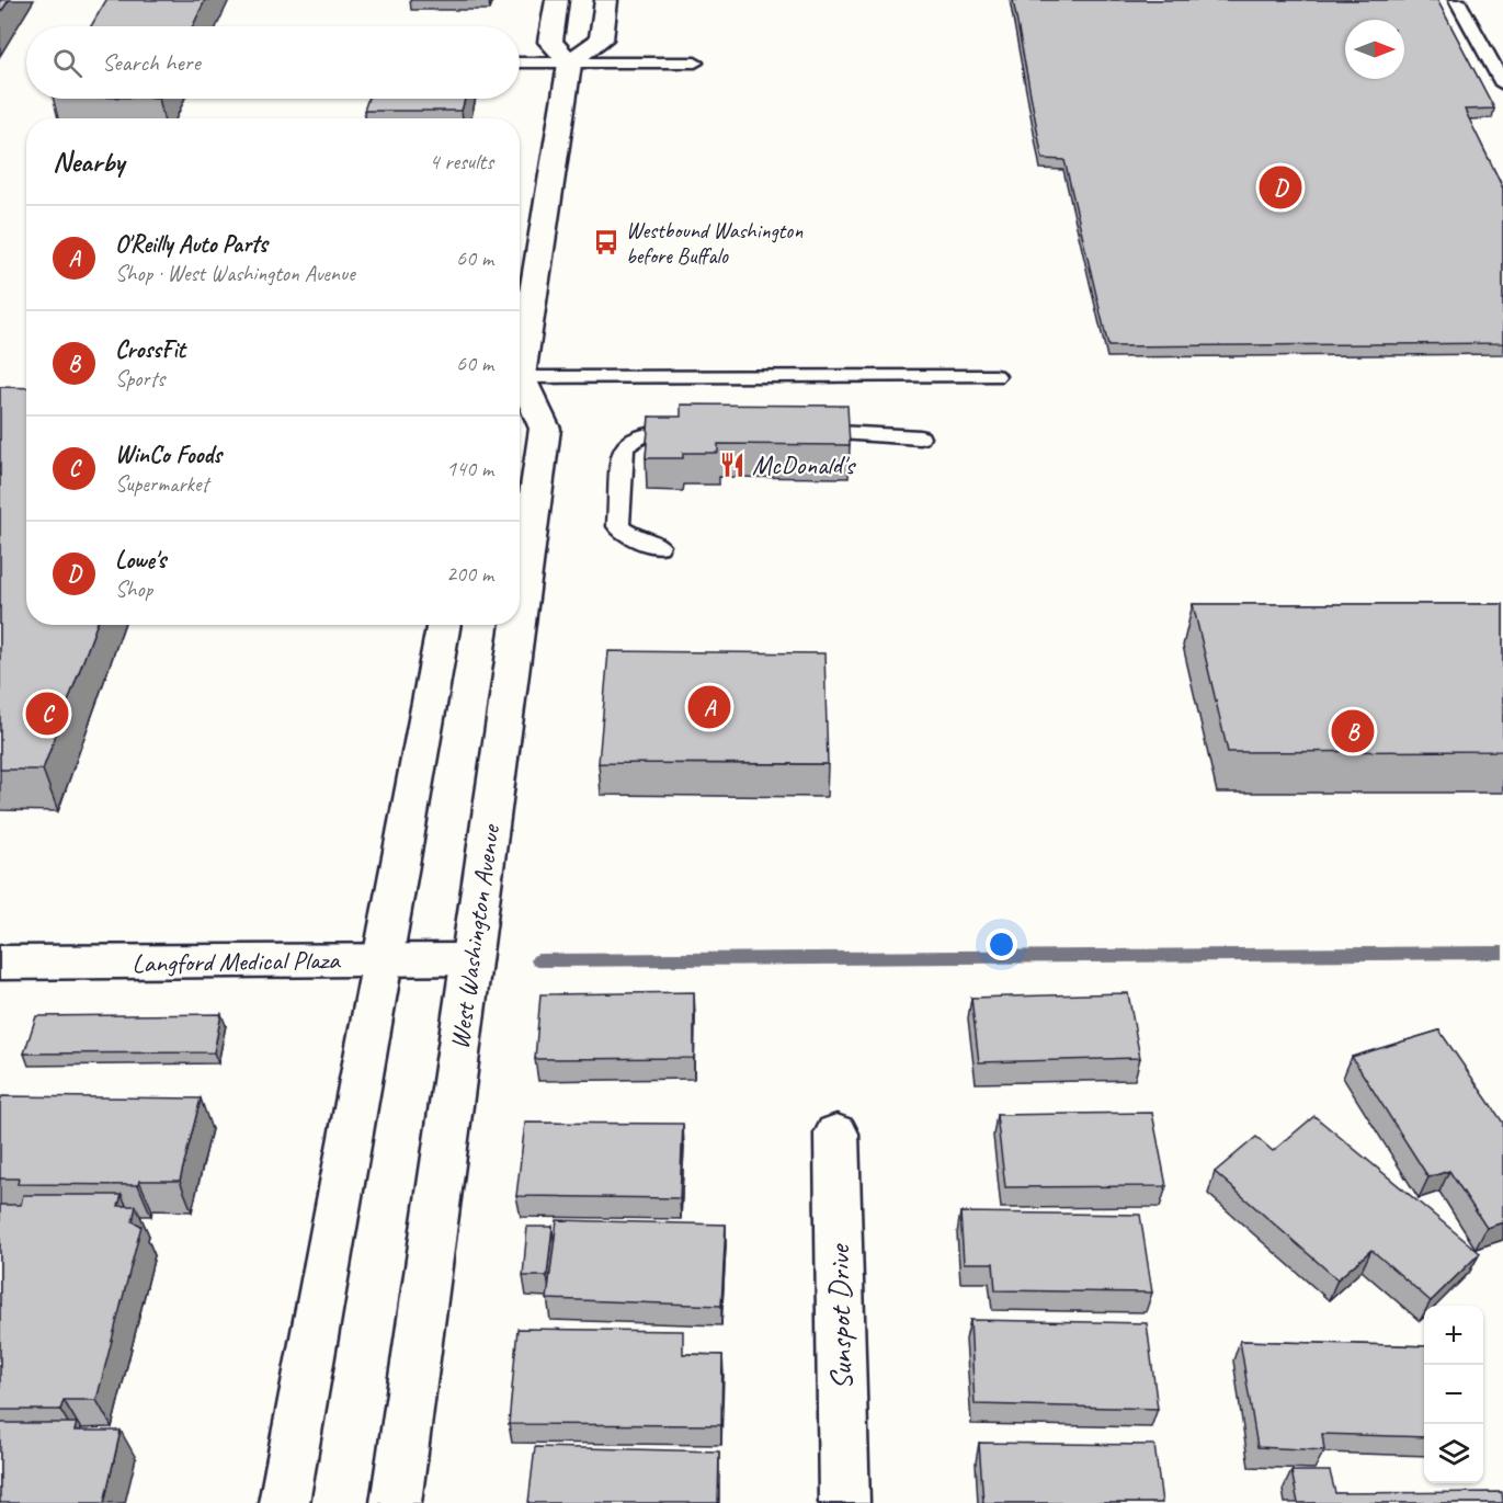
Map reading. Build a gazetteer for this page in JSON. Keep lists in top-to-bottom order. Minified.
{"streets":{"main road":["West Washington Avenue","Langford Medical Plaza","Sunspot Drive"]},"crossings":[["West Washington Avenue","Langford Medical Plaza"]],"places":{"bus stop":["Westbound Washington before Buffalo"],"restaurant":["McDonald's"]},"north":"right","page":{"search":"Search here","heading":["Nearby","4 results"],"pins":["D","A","C","B"],"list":[{"mark":"A","name":"O'Reilly Auto Parts","note":"Shop · West Washington Avenue","value":"60 m"},{"mark":"B","name":"CrossFit","note":"Sports","value":"60 m"},{"mark":"C","name":"WinCo Foods","note":"Supermarket","value":"140 m"},{"mark":"D","name":"Lowe's","note":"Shop","value":"200 m"}],"map_buttons":["+","−"]}}
